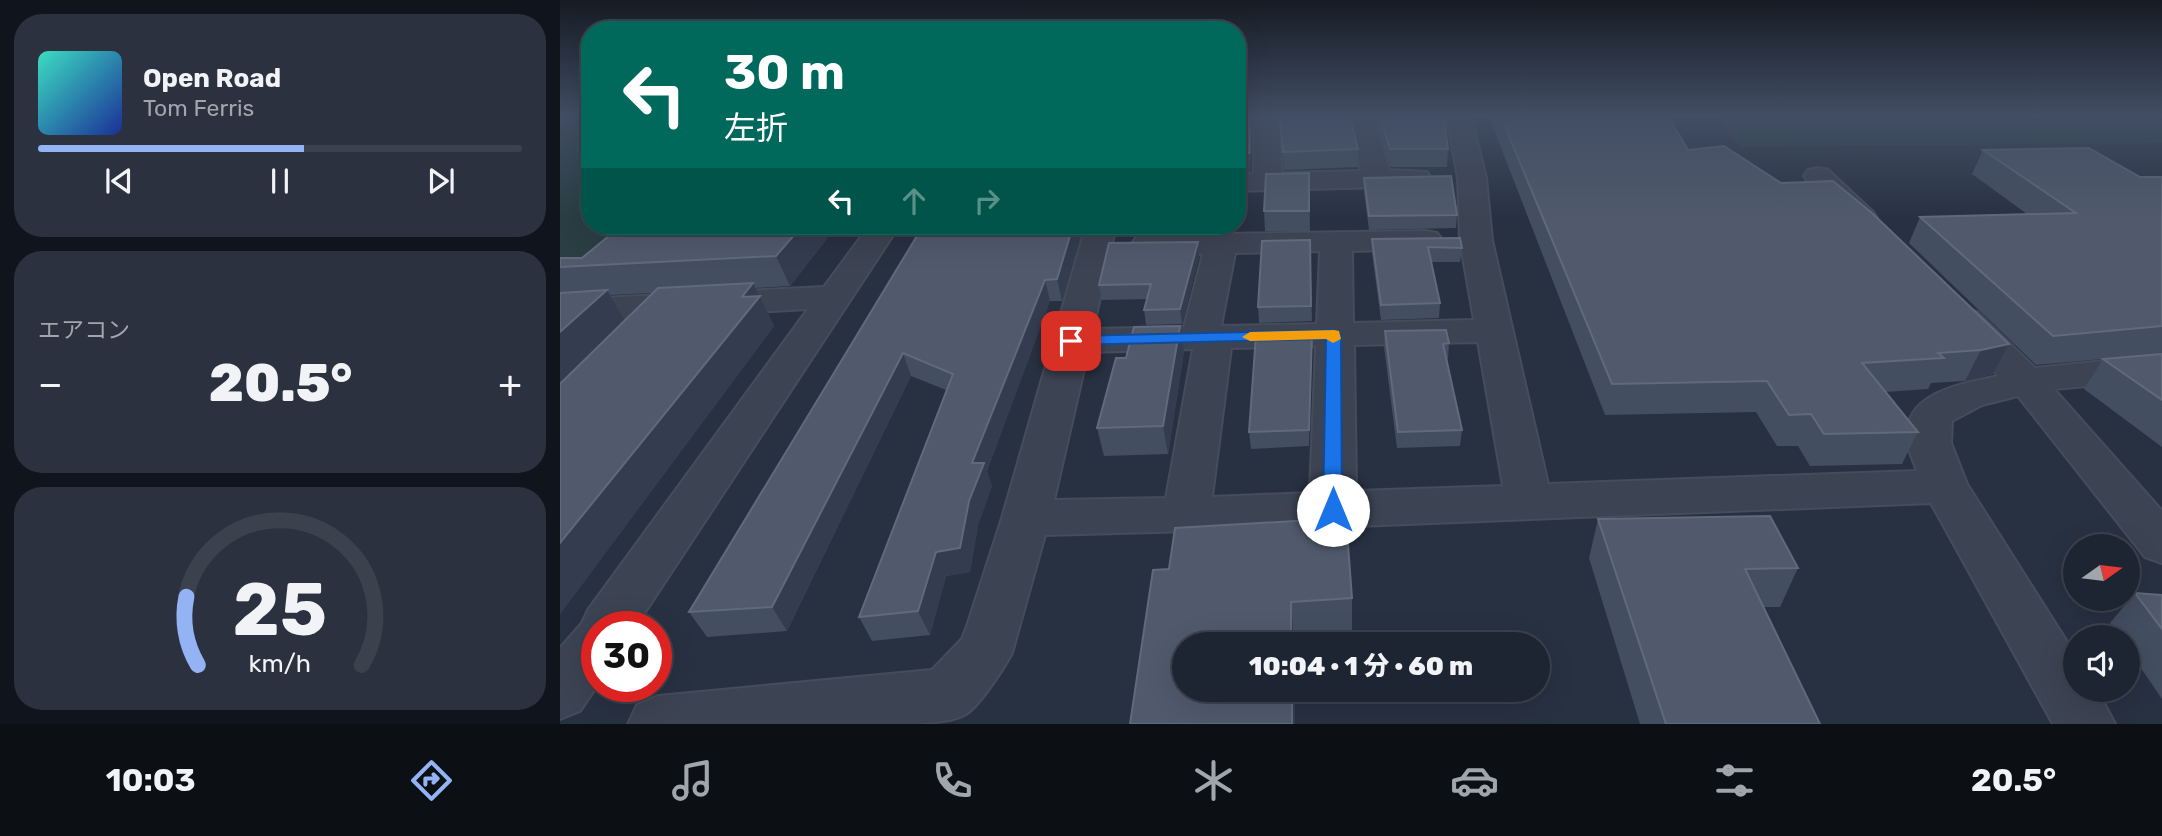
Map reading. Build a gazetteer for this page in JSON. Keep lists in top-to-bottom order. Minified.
{"north":"right","page":{"turn":["30 m","左折"],"song":["Open Road","Tom Ferris"],"tile":"エアコン","heat":["−","20.5°","+"],"limit":"30","trip":"10:04 · 1 分 · 60 m","tabs":["10:03","20.5°"],"gauge":["25","km/h"]}}
